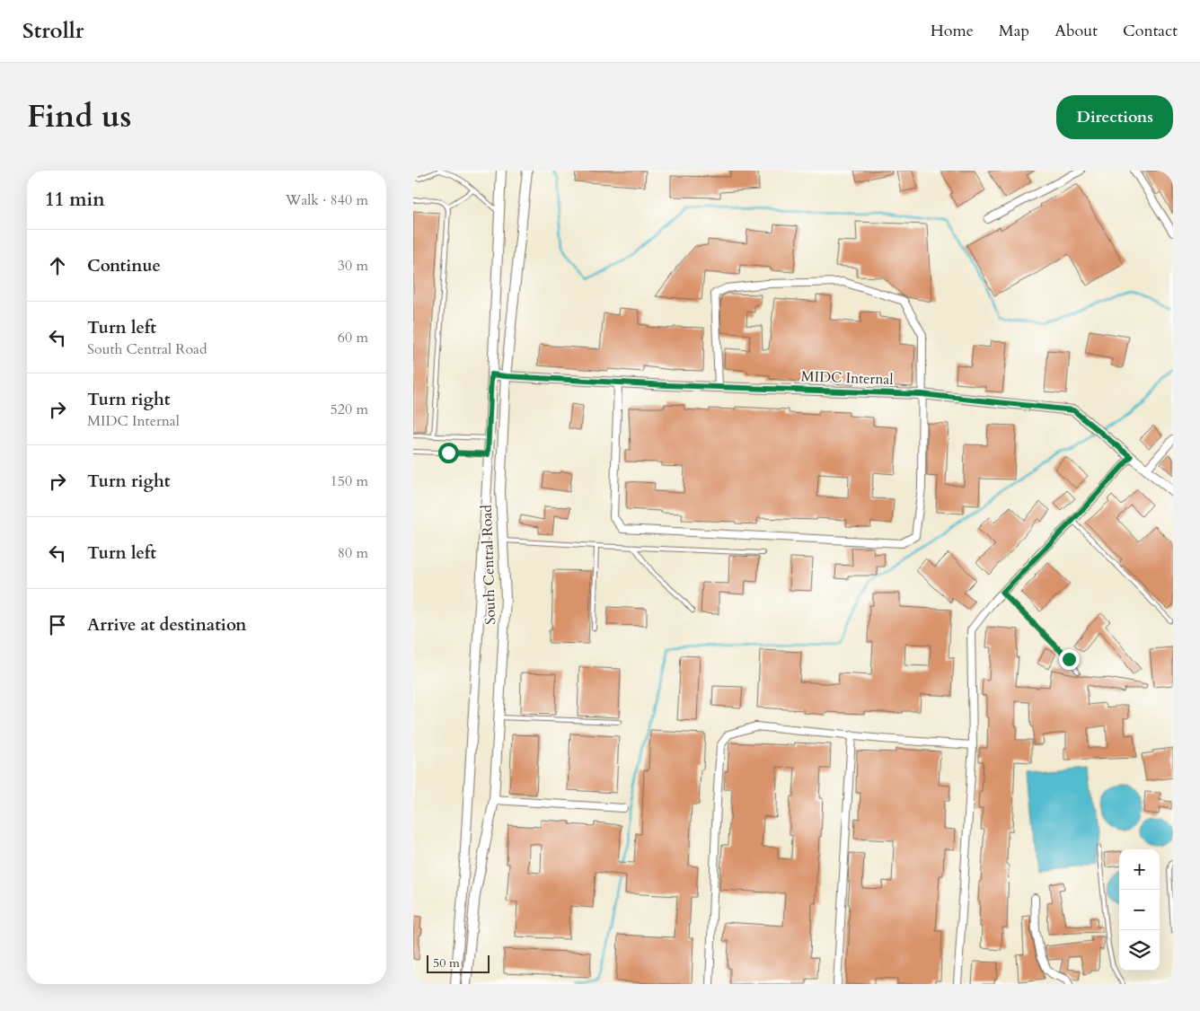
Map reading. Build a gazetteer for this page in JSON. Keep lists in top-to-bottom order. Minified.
{"streets":{"main road":["MIDC Internal","South Central Road"]},"crossings":[["MIDC Internal","South Central Road"]],"scale_bar":"50 m","page":{"header":"Strollr","nav":["Home","Map","About","Contact"],"title":"Find us","buttons":"Directions","heading":["11 min","Walk · 840 m"],"list":[["Continue","30 m"],["Turn left","South Central Road","60 m"],["Turn right","MIDC Internal","520 m"],["Turn right","150 m"],["Turn left","80 m"],"Arrive at destination"],"map_buttons":["+","−"],"scale":"50 m"}}
